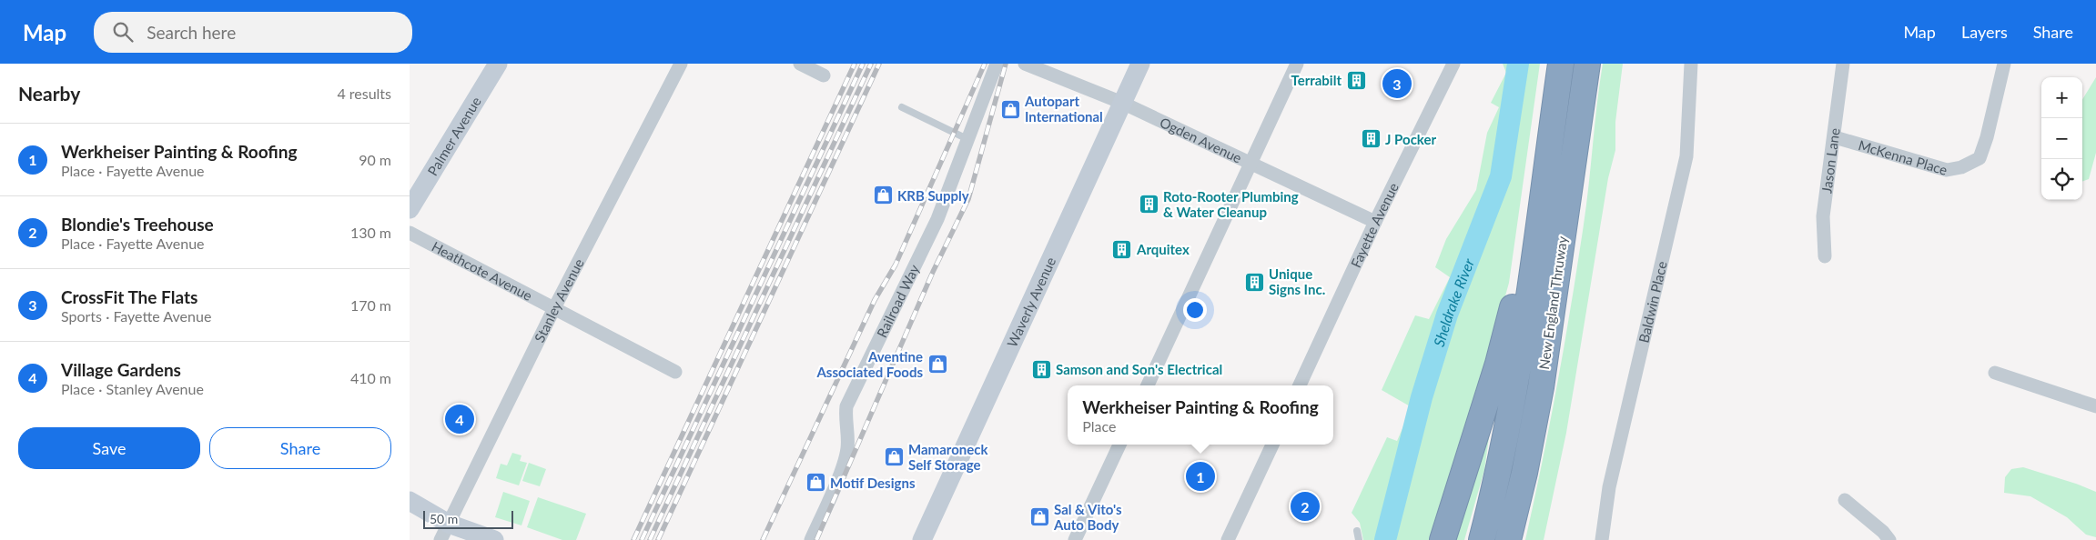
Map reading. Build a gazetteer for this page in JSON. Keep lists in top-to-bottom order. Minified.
{"streets":{"highway":["New England Thruway"],"street":["Palmer Avenue","Ogden Avenue","McKenna Place","Jason Lane","Fayette Avenue","Heathcote Avenue","Stanley Avenue","Railroad Way","Waverly Avenue","Baldwin Place"]},"crossings":[["Ogden Avenue","Fayette Avenue"],["Ogden Avenue","Waverly Avenue"],["McKenna Place","Jason Lane"],["Heathcote Avenue","Stanley Avenue"]],"water":["Sheldrake River"],"places":{"building":["Terrabilt","J Pocker","Roto-Rooter Plumbing & Water Cleanup","Arquitex","Unique Signs Inc.","Samson and Son's Electrical"],"shop":["Autopart International","KRB Supply","Aventine Associated Foods","Mamaroneck Self Storage","Motif Designs","Sal & Vito's Auto Body"]},"scale_bar":"50 m","page":{"header":"Map","search":"Search here","nav":["Map","Layers","Share"],"heading":["Nearby","4 results"],"pins":["3","4","1","2"],"map_buttons":["+","−"],"list":[{"mark":"1","name":"Werkheiser Painting & Roofing","note":"Place · Fayette Avenue","value":"90 m"},{"mark":"2","name":"Blondie's Treehouse","note":"Place · Fayette Avenue","value":"130 m"},{"mark":"3","name":"CrossFit The Flats","note":"Sports · Fayette Avenue","value":"170 m"},{"mark":"4","name":"Village Gardens","note":"Place · Stanley Avenue","value":"410 m"}],"popup":["Werkheiser Painting & Roofing","Place"],"buttons":["Save","Share"],"scale":"50 m"}}
